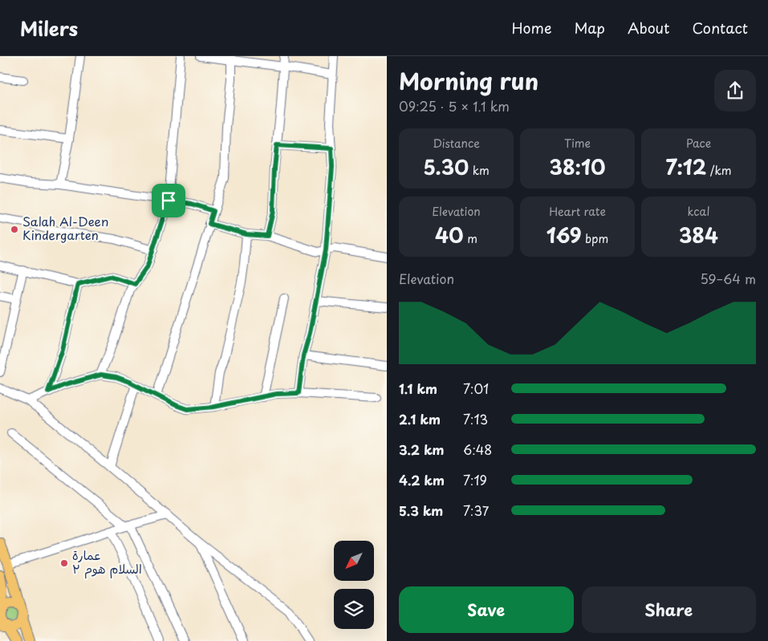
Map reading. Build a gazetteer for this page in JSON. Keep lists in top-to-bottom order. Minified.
{"places":["Salah Al-Deen Kindergarten","عمارة السلام هوم ٣"],"north":"bottom left","page":{"header":"Milers","nav":["Home","Map","About","Contact"],"heading":["Morning run","09:25 · 5 × 1.1 km"],"stats":[["Distance","5.30 km"],["Time","38:10"],["Pace","7:12 /km"],["Elevation","40 m"],["Heart rate","169 bpm"],["kcal","384"]],"chart":["Elevation","59–64 m"],"list":[{"name":"1.1 km","note":"7:01"},{"name":"2.1 km","note":"7:13"},{"name":"3.2 km","note":"6:48"},{"name":"4.2 km","note":"7:19"},{"name":"5.3 km","note":"7:37"}],"buttons":["Save","Share"]}}
